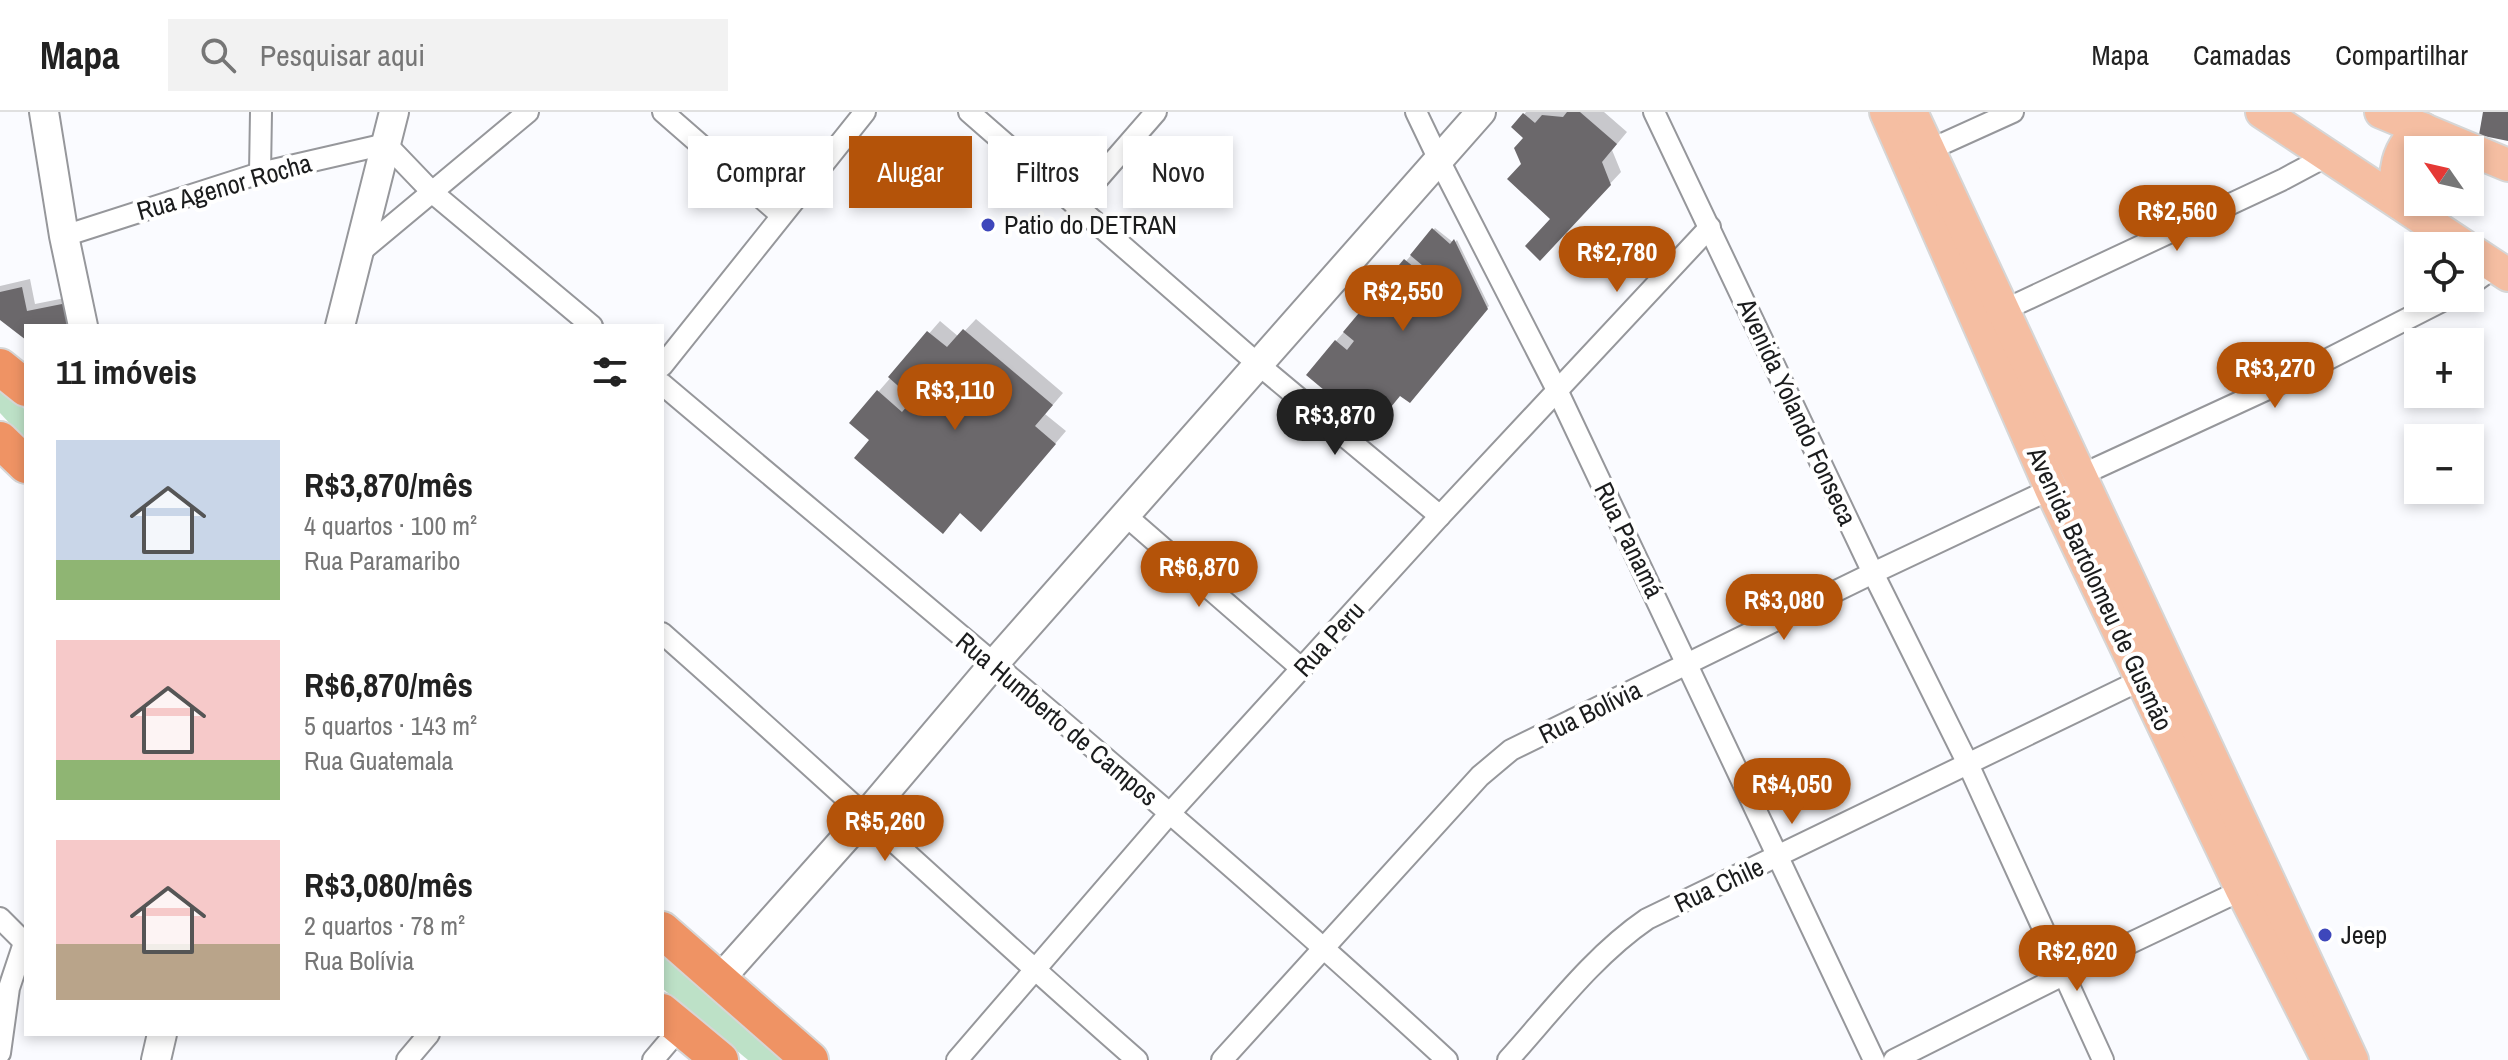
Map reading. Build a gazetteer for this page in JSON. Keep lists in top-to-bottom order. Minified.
{"streets":{"main road":["Avenida Bartolomeu de Gusmão"],"street":["Rua Agenor Rocha","Avenida Yolando Fonseca","Rua Panamá","Rua Peru","Rua Bolívia","Rua Humberto de Campos","Rua Chile"]},"crossings":[["Avenida Yolando Fonseca","Rua Peru"],["Avenida Yolando Fonseca","Rua Bolívia"],["Avenida Yolando Fonseca","Rua Chile"],["Rua Panamá","Rua Peru"],["Rua Panamá","Rua Bolívia"],["Rua Panamá","Rua Chile"],["Avenida Bartolomeu de Gusmão","Rua Bolívia"],["Avenida Bartolomeu de Gusmão","Rua Chile"],["Rua Peru","Rua Humberto de Campos"],["Rua Bolívia","Rua Humberto de Campos"]],"places":["Patio do DETRAN","Jeep"],"north":"top left","page":{"header":"Mapa","search":"Pesquisar aqui","nav":["Mapa","Camadas","Compartilhar"],"map_buttons":["+","−"],"chip":["Comprar","Alugar","Filtros","Novo"],"price":["R$2,560","R$2,780","R$2,550","R$3,270","R$3,110","R$3,870","R$6,870","R$3,080","R$4,050","R$5,260","R$2,620"],"heading":"11 imóveis","list":[{"name":"R$3,870/mês","note":"4 quartos · 100 m² · Rua Paramaribo"},{"name":"R$6,870/mês","note":"5 quartos · 143 m² · Rua Guatemala"},{"name":"R$3,080/mês","note":"2 quartos · 78 m² · Rua Bolívia"}]}}
